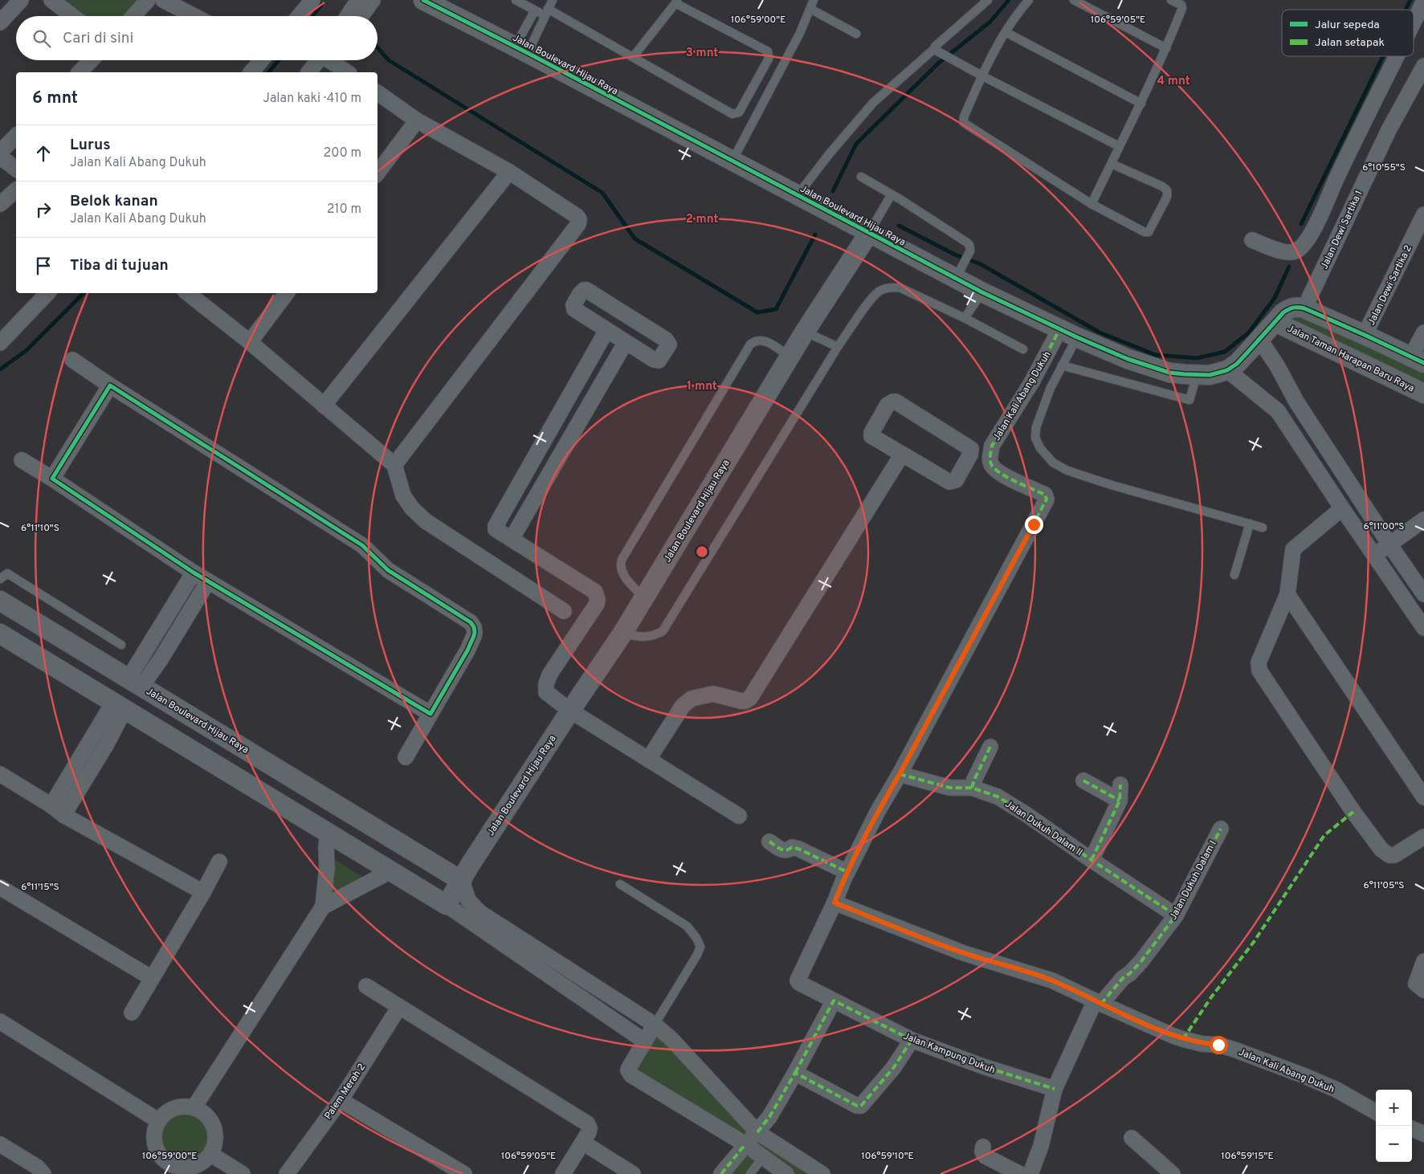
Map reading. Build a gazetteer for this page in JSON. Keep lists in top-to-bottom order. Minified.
{"streets":{"street":["Jalan Boulevard Hijau Raya","Jalan Dewi Sartika 1","Jalan Dewi Sartika 2","Jalan Taman Harapan Baru Raya","Jalan Kali Abang Dukuh","Jalan Dukuh Dalam II","Jalan Dukuh Dalam I","Jalan Kampung Dukuh","Palem Merah 2"]},"crossings":[["Jalan Boulevard Hijau Raya","Jalan Taman Harapan Baru Raya"],["Jalan Boulevard Hijau Raya","Jalan Kali Abang Dukuh"],["Jalan Dewi Sartika 1","Jalan Taman Harapan Baru Raya"],["Jalan Kali Abang Dukuh","Jalan Dukuh Dalam II"],["Jalan Kali Abang Dukuh","Jalan Dukuh Dalam I"],["Jalan Kali Abang Dukuh","Jalan Kampung Dukuh"],["Jalan Dukuh Dalam II","Jalan Dukuh Dalam I"]],"legend":["Jalur sepeda","Jalan setapak"],"page":{"search":"Cari di sini","heading":["6 mnt","Jalan kaki · 410 m"],"list":[["Lurus","Jalan Kali Abang Dukuh","200 m"],["Belok kanan","Jalan Kali Abang Dukuh","210 m"],"Tiba di tujuan"],"map_buttons":["+","−"]},"coordinates":["106°59'00\"E","106°59'05\"E","6°10'55\"S","6°11'00\"S","6°11'10\"S","6°11'05\"S","6°11'15\"S","106°59'10\"E","106°59'15\"E"],"rings":["3 mnt","4 mnt","2 mnt","1 mnt"]}
